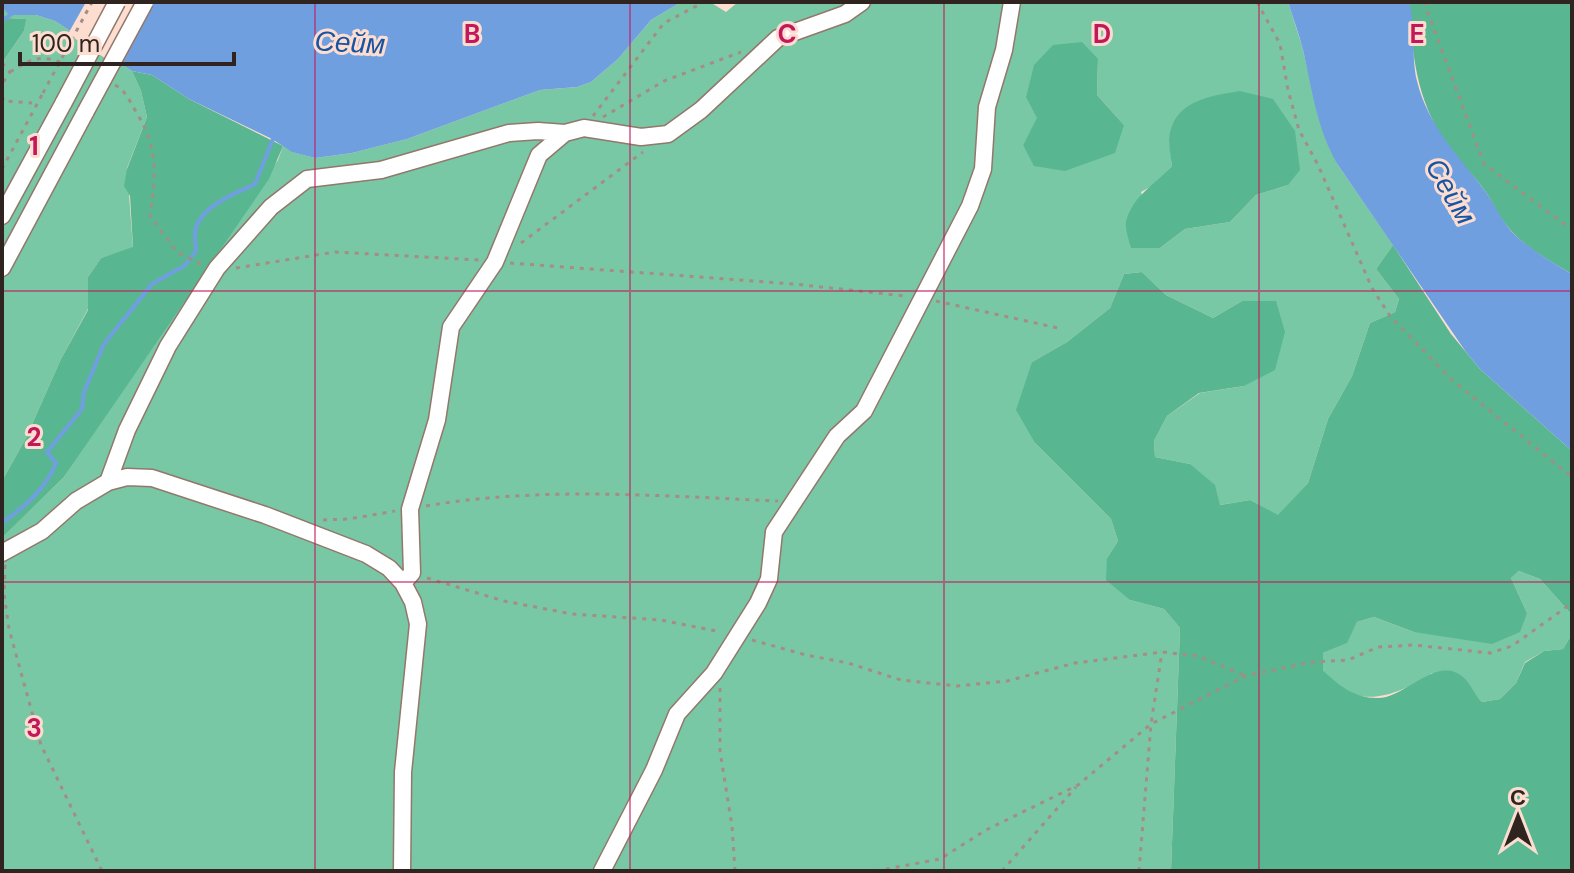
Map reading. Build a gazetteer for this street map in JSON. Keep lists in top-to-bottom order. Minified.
{"water":["Сейм"],"scale_bar":"100 m","north":"top","grid":{"columns":["B","C","D","E"],"rows":["1","2","3"]}}
